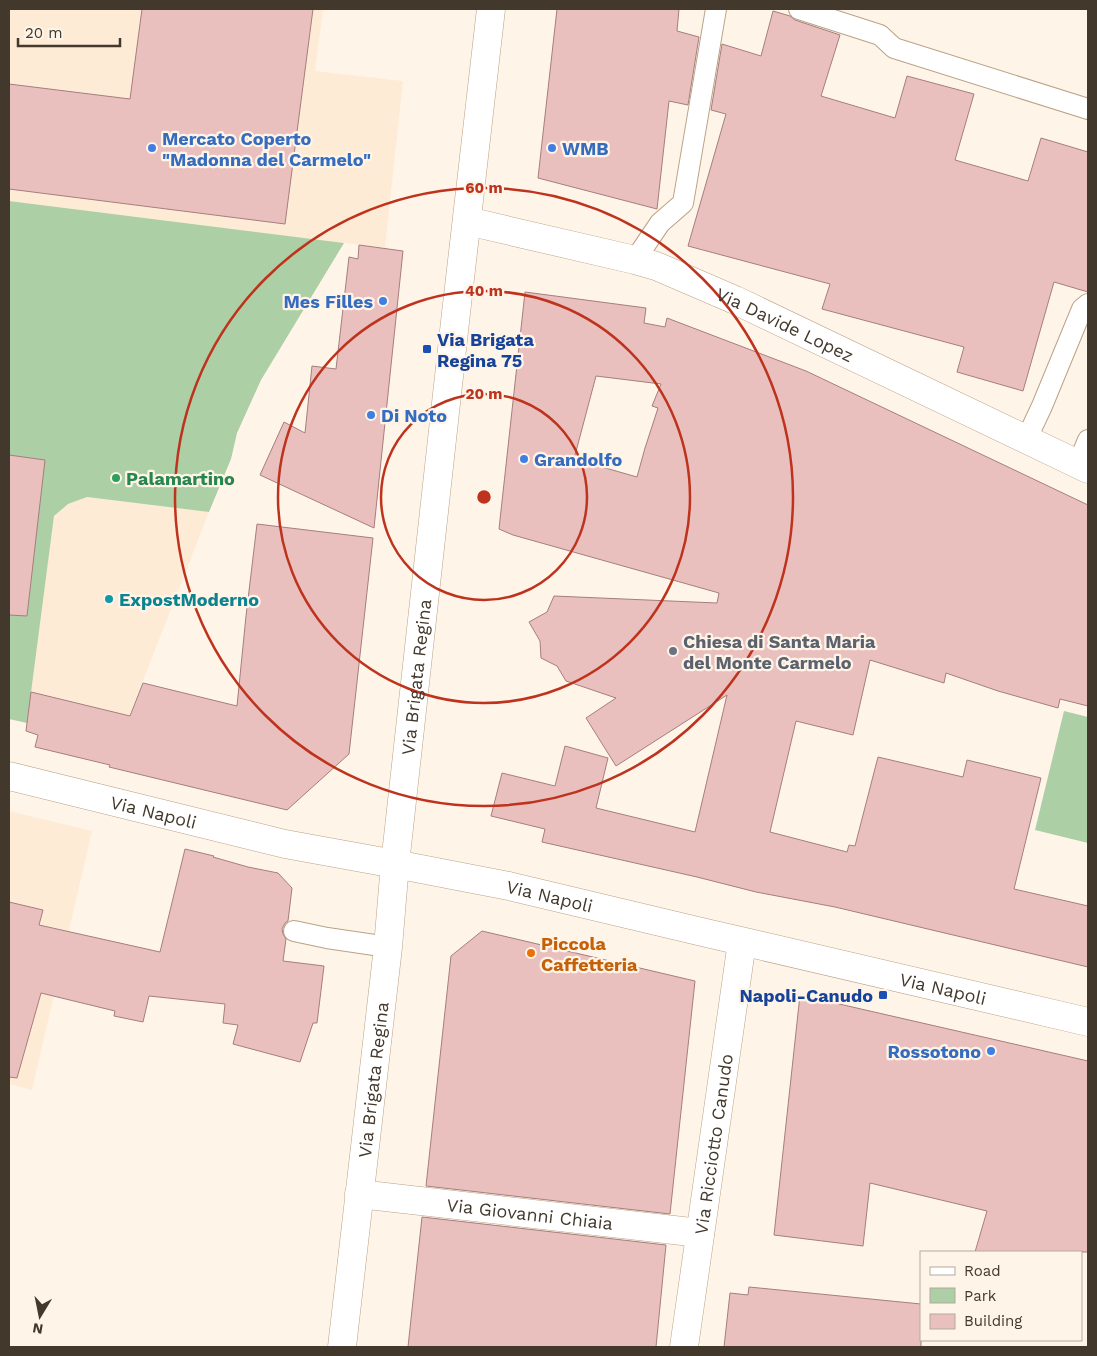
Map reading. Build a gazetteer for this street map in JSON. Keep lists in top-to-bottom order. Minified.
{"streets":{"main road":["Via Davide Lopez","Via Brigata Regina","Via Napoli","Via Ricciotto Canudo","Via Giovanni Chiaia"]},"crossings":[["Via Davide Lopez","Via Brigata Regina"],["Via Brigata Regina","Via Napoli"],["Via Brigata Regina","Via Giovanni Chiaia"],["Via Napoli","Via Ricciotto Canudo"],["Via Ricciotto Canudo","Via Giovanni Chiaia"]],"places":{"other":["Mercato Coperto \"Madonna del Carmelo\"","WMB","Mes Filles","Di Noto","Grandolfo","Palamartino","ExpostModerno","Chiesa di Santa Maria del Monte Carmelo","Piccola Caffetteria","Rossotono"],"transit":["Via Brigata Regina 75","Napoli-Canudo"]},"legend":["Road","Park","Building"],"scale_bar":"20 m","north":"bottom","rings":["60 m","40 m","20 m"]}
